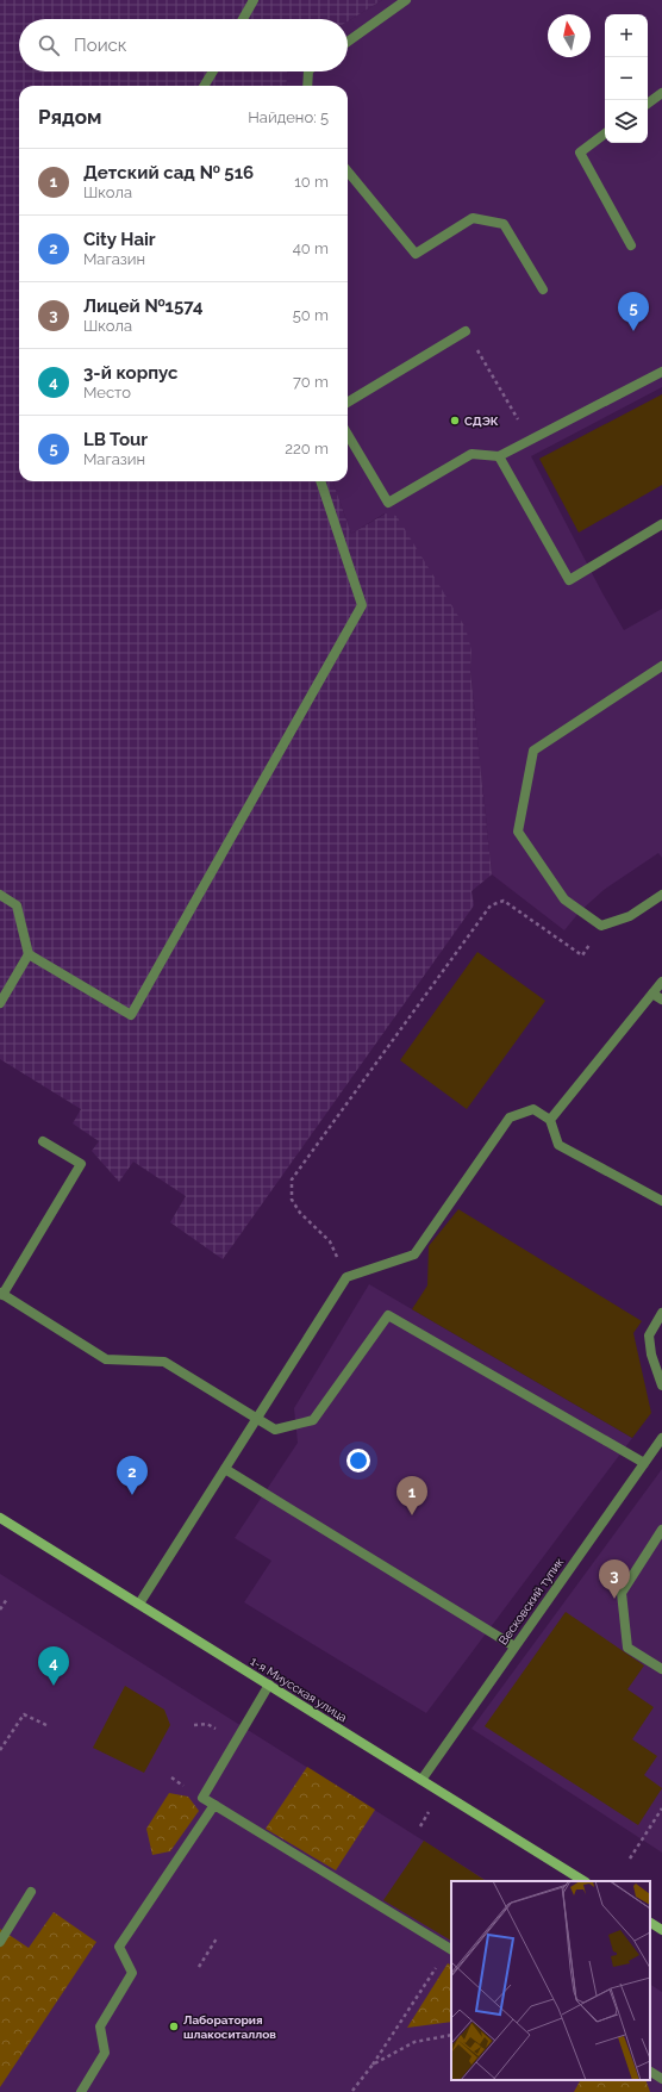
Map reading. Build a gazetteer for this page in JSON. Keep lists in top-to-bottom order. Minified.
{"streets":{"street":["Весковский тупик","1-я Миусская улица"]},"crossings":[["Весковский тупик","1-я Миусская улица"]],"places":["СДЭК","Лаборатория шлакоситаллов"],"north":"top","page":{"map_buttons":["+","−"],"search":"Поиск","heading":["Рядом","Найдено: 5"],"list":[{"mark":"1","name":"Детский сад № 516","note":"Школа","value":"10 m"},{"mark":"2","name":"City Hair","note":"Магазин","value":"40 m"},{"mark":"3","name":"Лицей №1574","note":"Школа","value":"50 m"},{"mark":"4","name":"3-й корпус","note":"Место","value":"70 m"},{"mark":"5","name":"LB Tour","note":"Магазин","value":"220 m"}],"pins":["5","2","1","3","4"]}}
